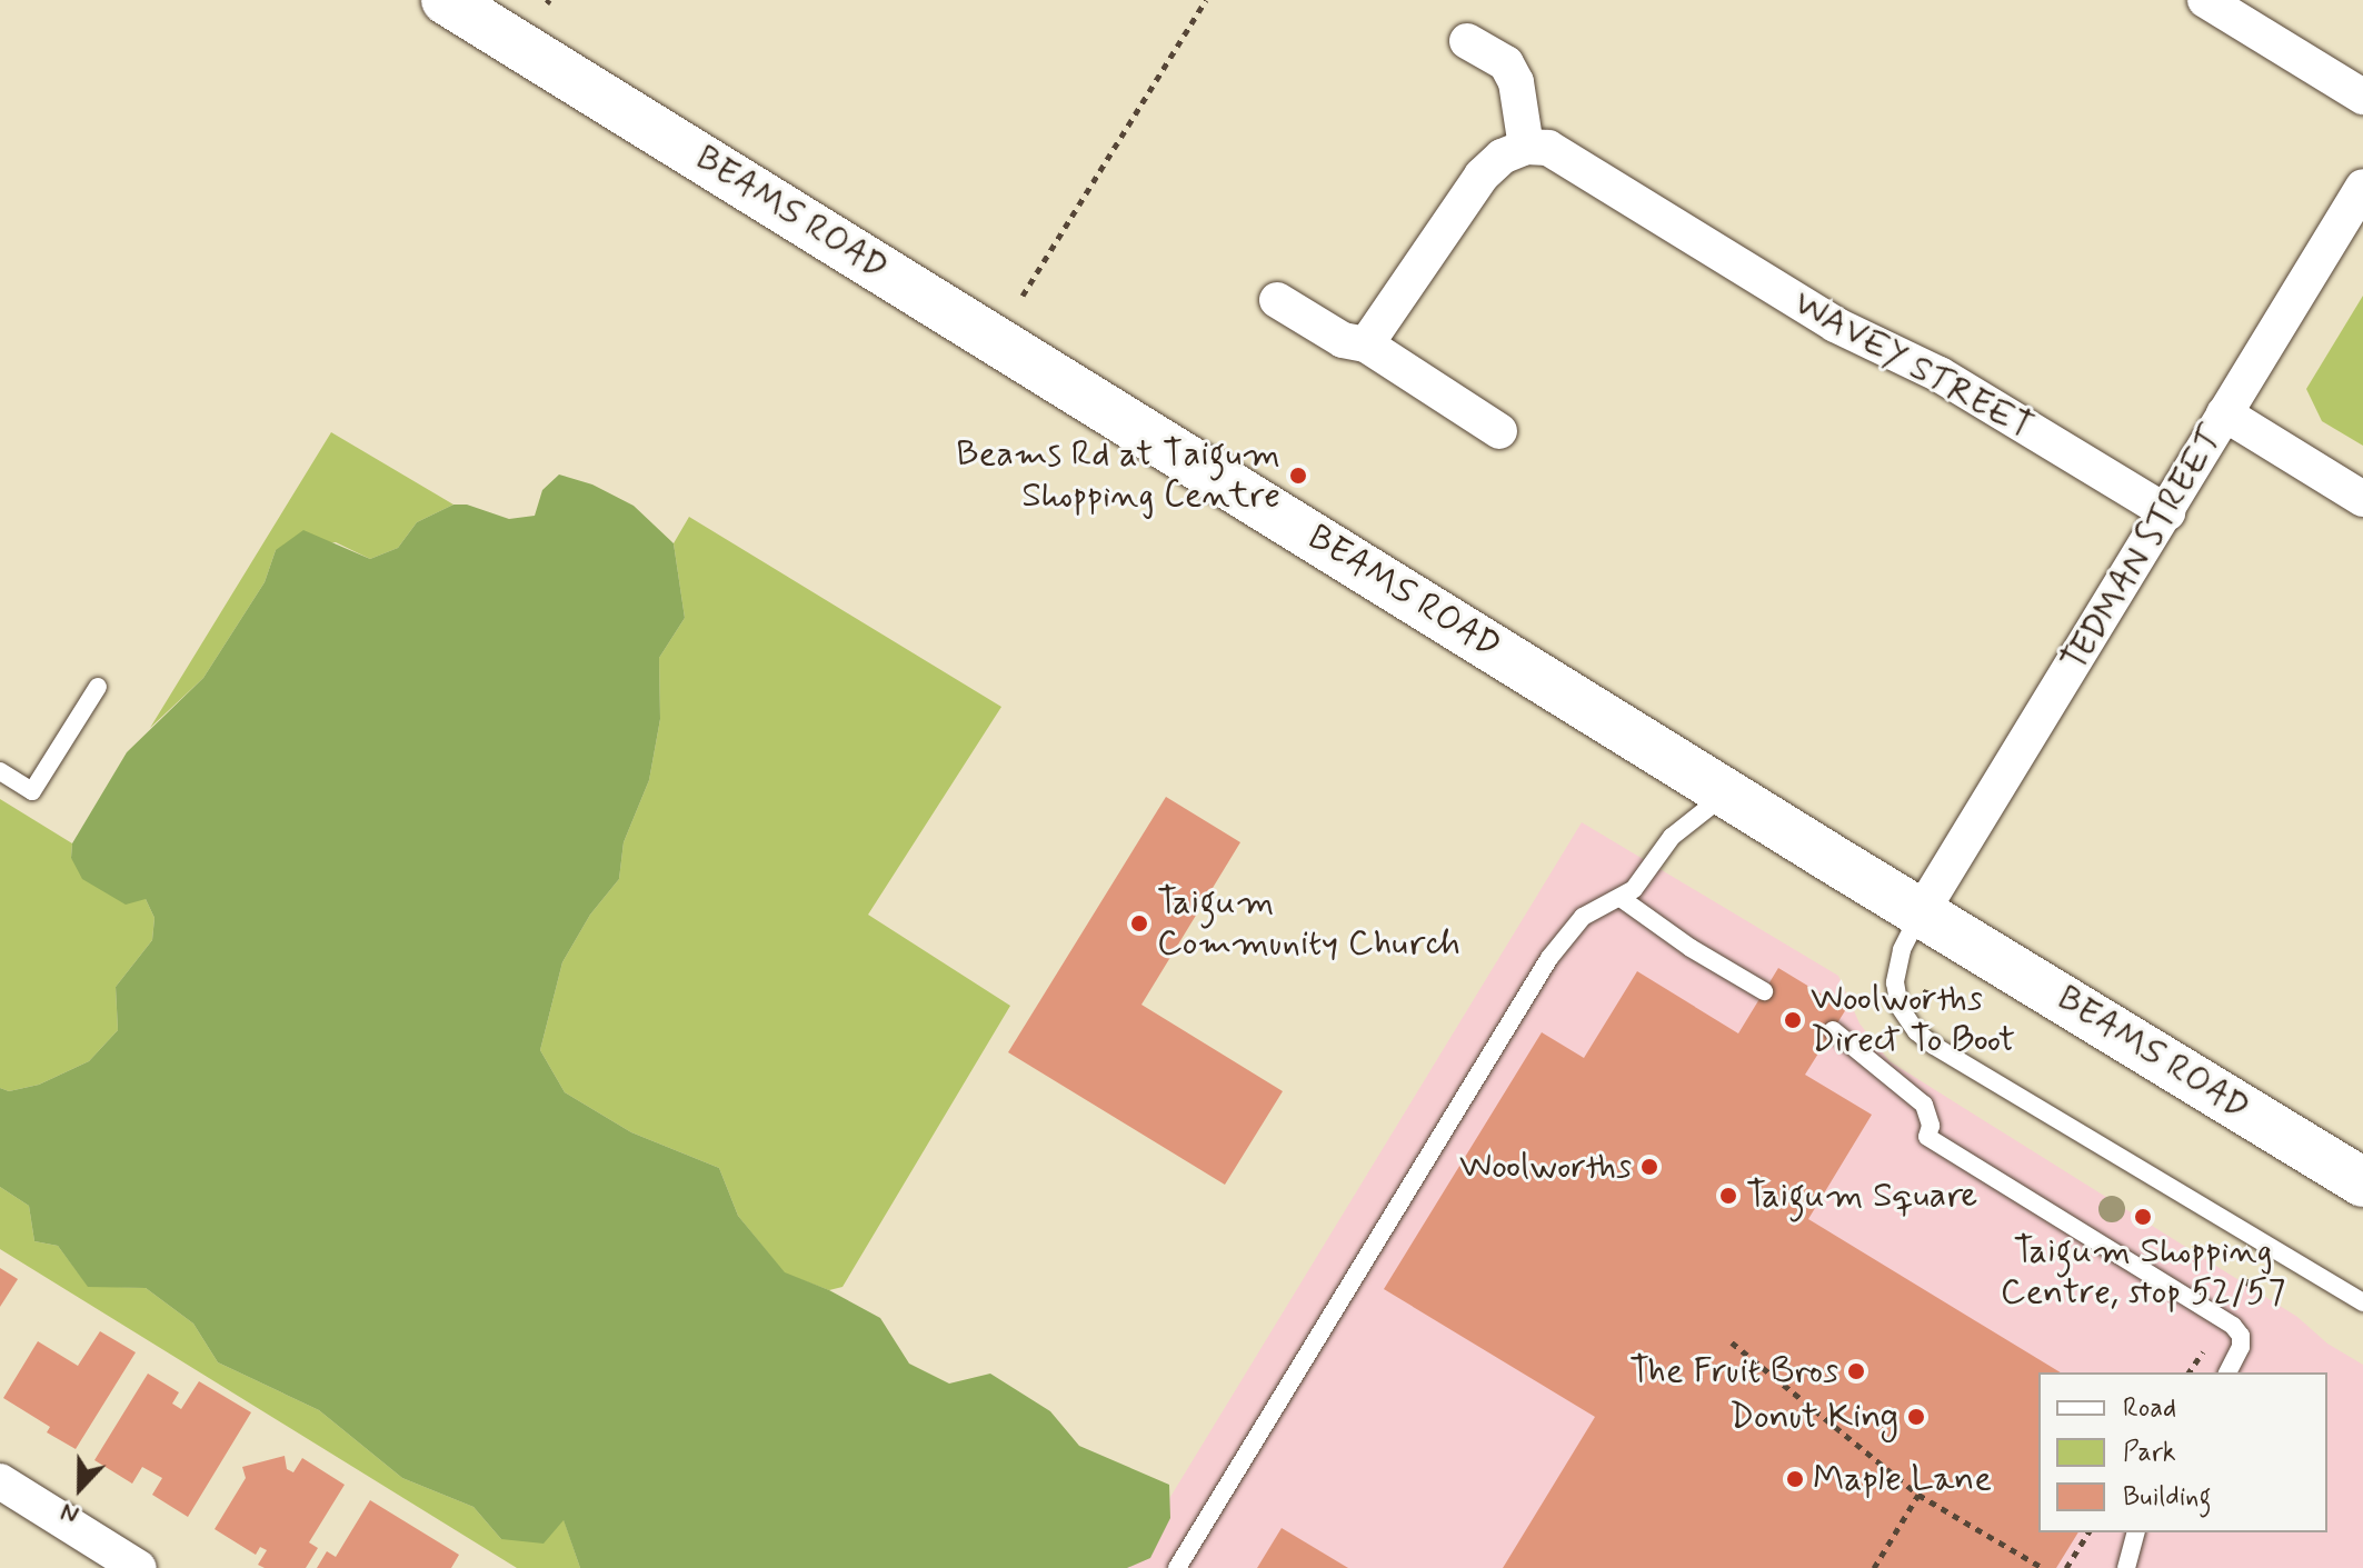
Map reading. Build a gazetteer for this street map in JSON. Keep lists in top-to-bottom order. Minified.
{"streets":{"main road":["BEAMS ROAD"],"street":["WAVEY STREET","TEDMAN STREET"]},"crossings":[["BEAMS ROAD","TEDMAN STREET"],["WAVEY STREET","TEDMAN STREET"]],"places":["Beams Rd at Taigum Shopping Centre","Taigum Community Church","Woolworths Direct To Boot","Woolworths","Taigum Square","Taigum Shopping Centre, stop 52/57","The Fruit Bros","Donut King","Maple Lane"],"legend":["Road","Park","Building"],"north":"bottom"}
